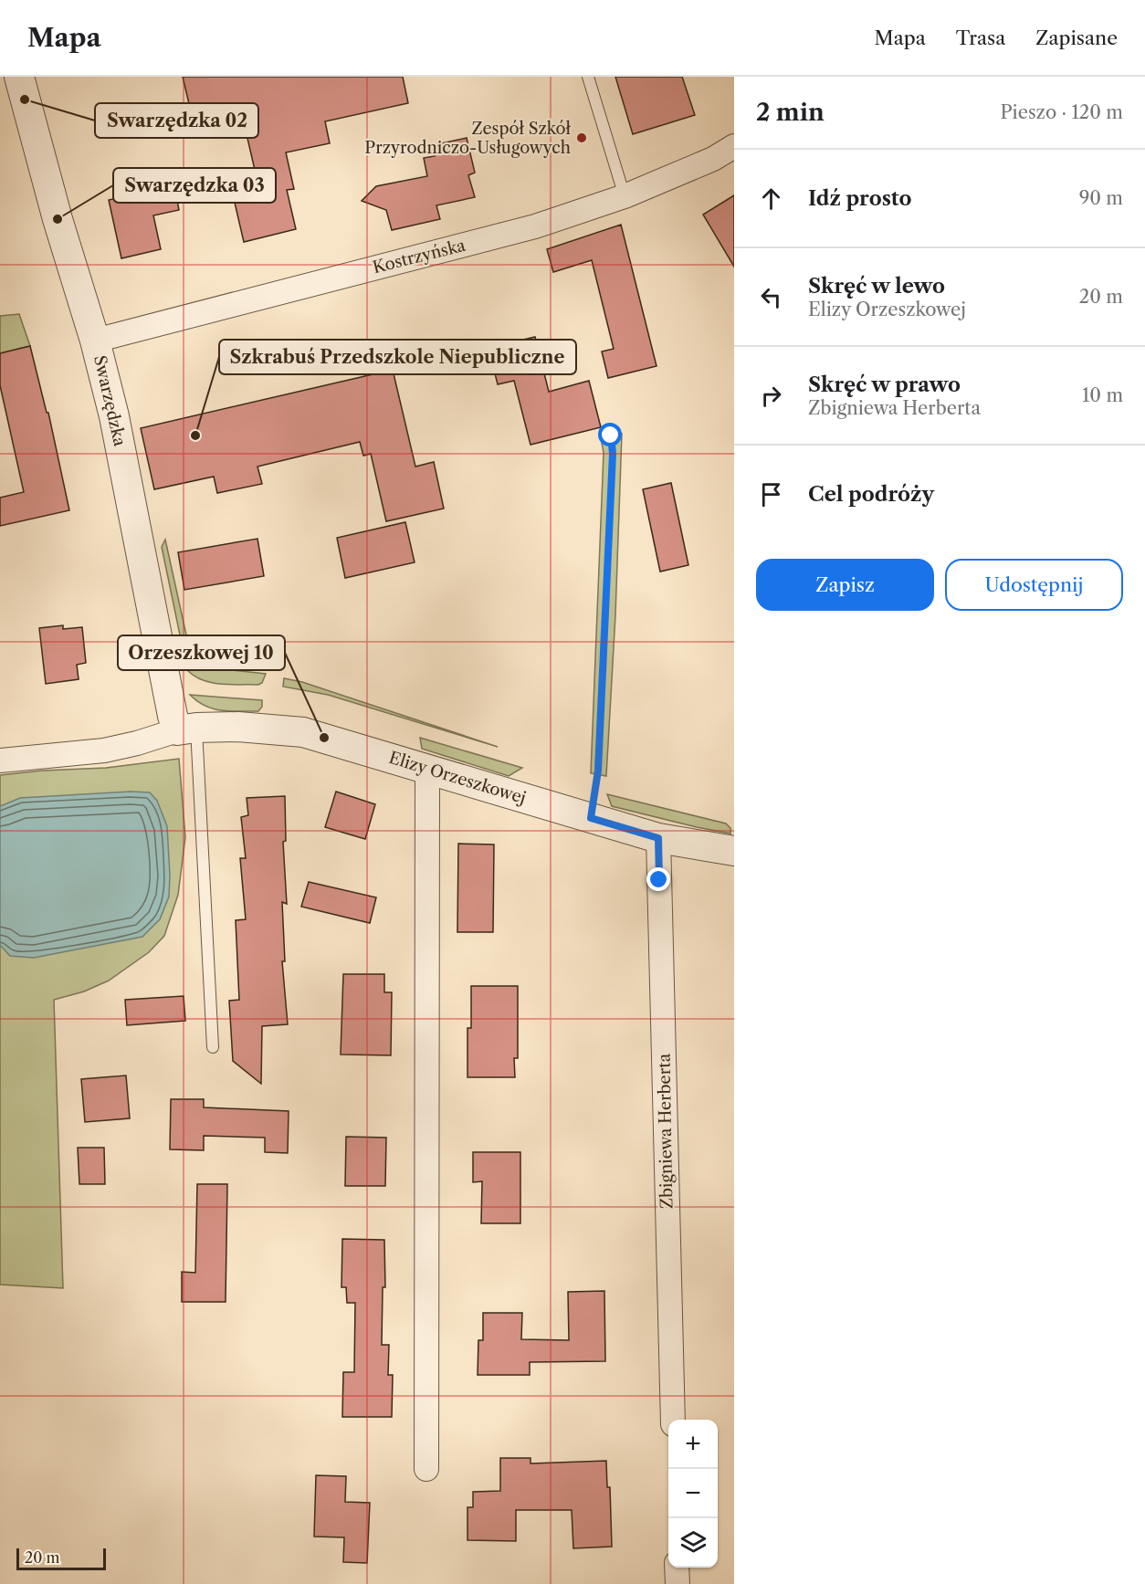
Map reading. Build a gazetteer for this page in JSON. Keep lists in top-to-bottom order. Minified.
{"streets":{"street":["Kostrzyńska","Swarzędzka","Elizy Orzeszkowej","Zbigniewa Herberta"]},"crossings":[["Kostrzyńska","Swarzędzka"],["Swarzędzka","Elizy Orzeszkowej"],["Elizy Orzeszkowej","Zbigniewa Herberta"]],"places":["Swarzędzka 02","Zespół Szkół Przyrodniczo-Usługowych","Swarzędzka 03","Szkrabuś Przedszkole Niepubliczne","Orzeszkowej 10"],"scale_bar":"20 m","page":{"header":"Mapa","nav":["Mapa","Trasa","Zapisane"],"heading":["2 min","Pieszo · 120 m"],"list":[["Idź prosto","90 m"],["Skręć w lewo","Elizy Orzeszkowej","20 m"],["Skręć w prawo","Zbigniewa Herberta","10 m"],"Cel podróży"],"buttons":["Zapisz","Udostępnij"],"map_buttons":["+","−"],"scale":"20 m"}}
